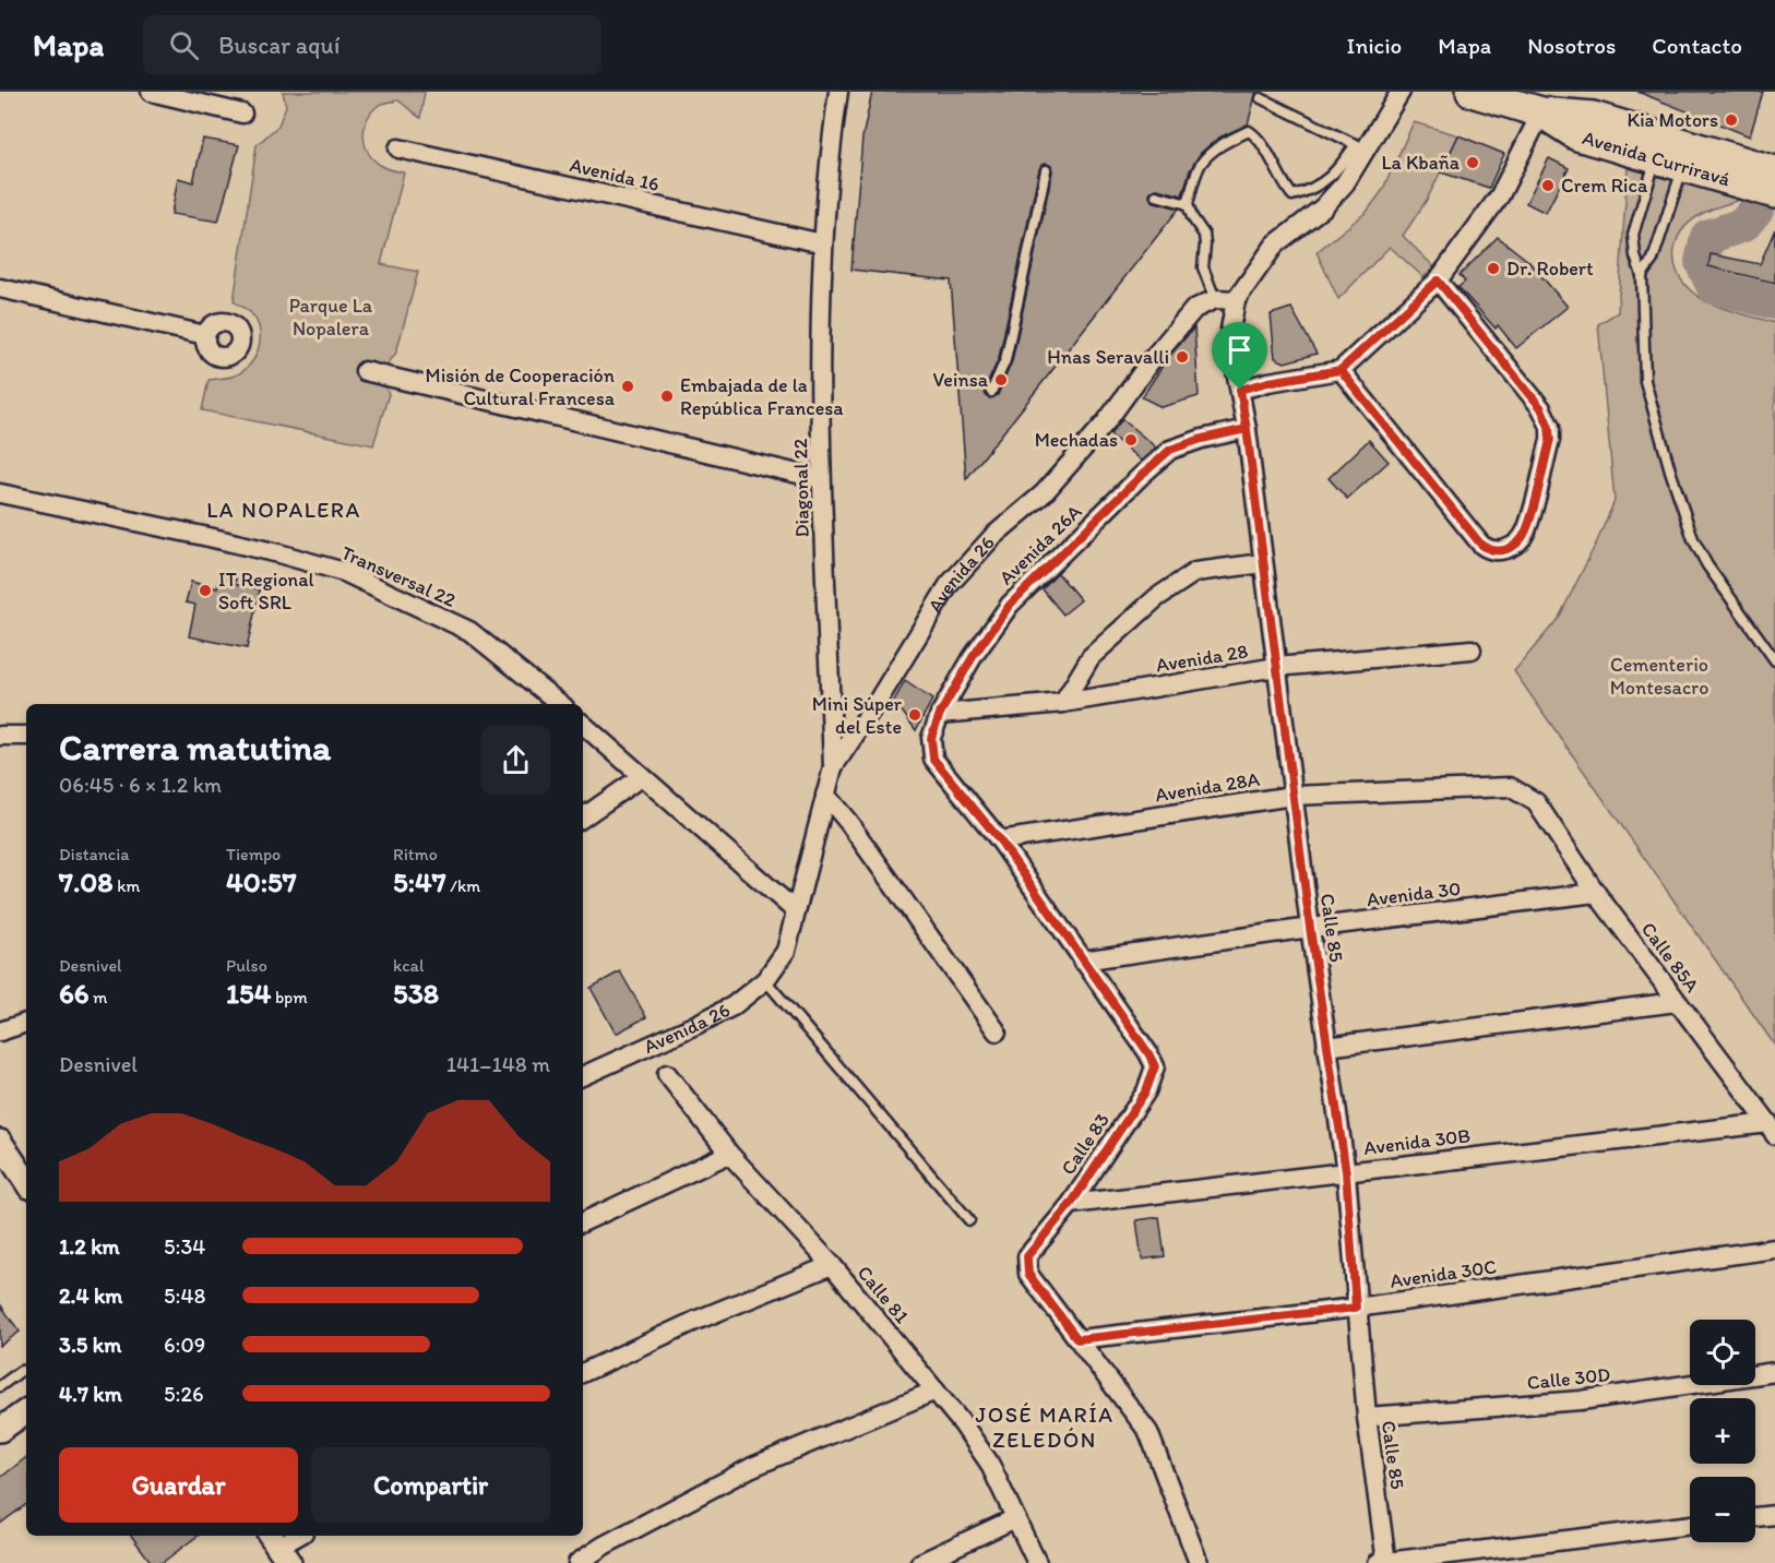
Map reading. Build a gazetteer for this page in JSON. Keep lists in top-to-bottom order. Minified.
{"streets":{"highway":["Avenida Curriravá"],"street":["Avenida 16","Diagonal 22","Avenida 26A","Transversal 22","Avenida 26","Avenida 28","Avenida 28A","Avenida 30","Calle 85","Calle 85A","Avenida 30B","Calle 83","Avenida 30C","Calle 81","Calle 30D"]},"crossings":[["Avenida 16","Diagonal 22"],["Diagonal 22","Avenida 26"],["Avenida 26A","Avenida 28"],["Avenida 26A","Calle 85"],["Avenida 26A","Calle 83"],["Avenida 28","Calle 85"],["Avenida 28A","Calle 85"],["Avenida 28A","Calle 85A"],["Avenida 28A","Calle 83"],["Avenida 30","Calle 85"],["Avenida 30","Calle 85A"],["Avenida 30","Calle 83"],["Calle 85","Avenida 30B"],["Calle 85","Avenida 30C"],["Calle 85","Calle 30D"],["Calle 85A","Avenida 30B"],["Avenida 30B","Calle 83"],["Calle 83","Avenida 30C"]],"districts":["LA NOPALERA","JOSÉ MARÍA ZELEDÓN"],"parks":["Parque La Nopalera","Cementerio Montesacro"],"places":["Kia Motors","La Kbaña","Crem Rica","Dr. Robert","Hnas Seravalli","Veinsa","Misión de Cooperación Cultural Francesa","Embajada de la República Francesa","Mechadas","IT Regional Soft SRL","Mini Súper del Este"],"page":{"header":"Mapa","search":"Buscar aquí","nav":["Inicio","Mapa","Nosotros","Contacto"],"heading":["Carrera matutina","06:45 · 6 × 1.2 km"],"stats":[["Distancia","7.08 km"],["Tiempo","40:57"],["Ritmo","5:47 /km"],["Desnivel","66 m"],["Pulso","154 bpm"],["kcal","538"]],"chart":["Desnivel","141–148 m"],"list":[{"name":"1.2 km","note":"5:34"},{"name":"2.4 km","note":"5:48"},{"name":"3.5 km","note":"6:09"},{"name":"4.7 km","note":"5:26"}],"map_buttons":["+","−"],"buttons":["Guardar","Compartir"]}}
